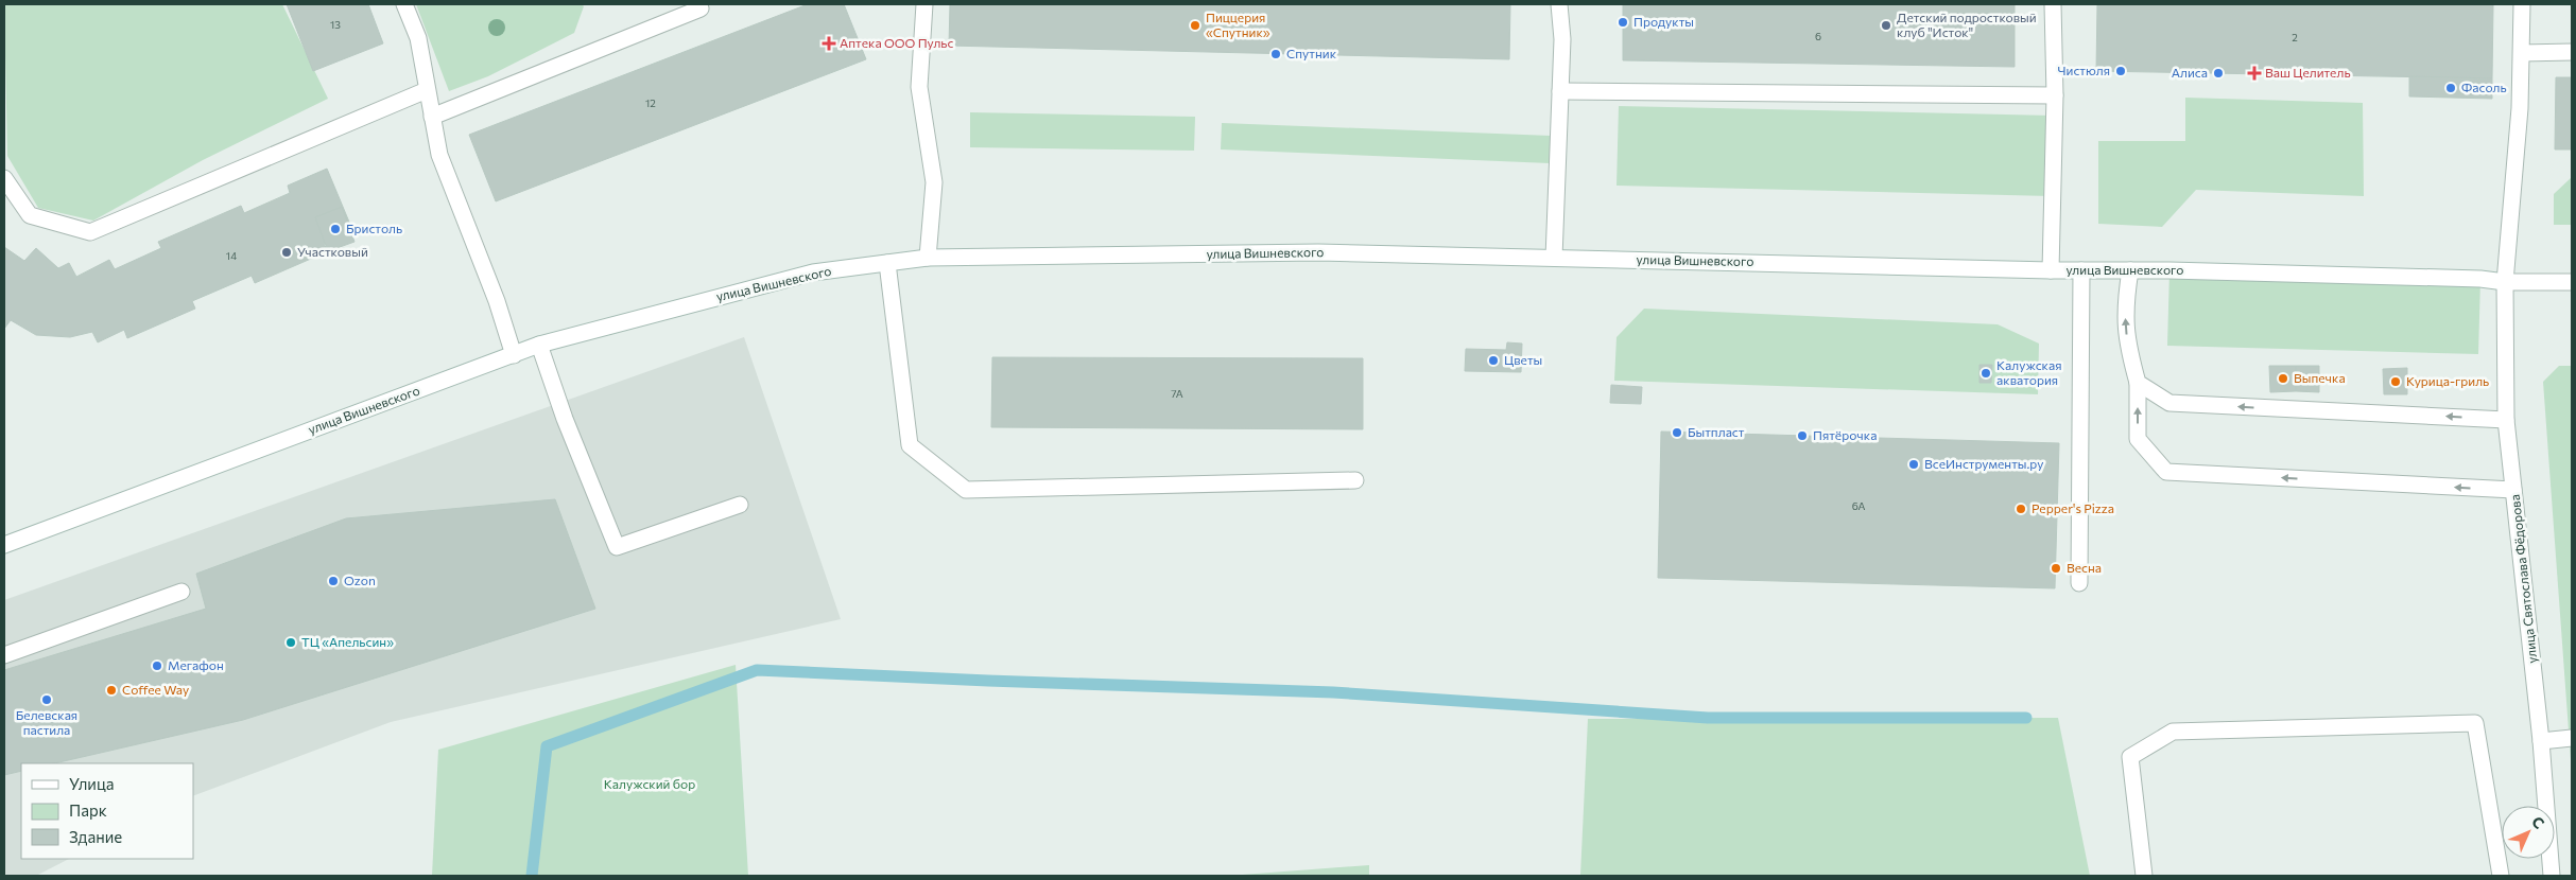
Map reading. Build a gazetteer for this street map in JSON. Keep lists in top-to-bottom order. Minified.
{"streets":{"street":["улица Вишневского","улица Святослава Фёдорова"]},"crossings":[["улица Вишневского","улица Святослава Фёдорова"]],"parks":["Калужский бор"],"places":{"other":["Продукты","Пиццерия «Спутник»","Детский подростковый клуб \"Исток\"","Спутник","Чистюля","Алиса","Фасоль","Бристоль","Участковый","Цветы","Калужская акватория","Выпечка","Курица-гриль","Бытпласт","Пятёрочка","ВсеИнструменты.ру","Pepper's Pizza","Весна","Ozon","ТЦ «Апельсин»","Мегафон","Coffee Way","Белевская пастила"],"health":["Аптека ООО Пульс","Ваш Целитель"]},"house_numbers":["13","6","2","12","14","7А","6А"],"legend":["Улица","Парк","Здание"],"north":"top right"}
